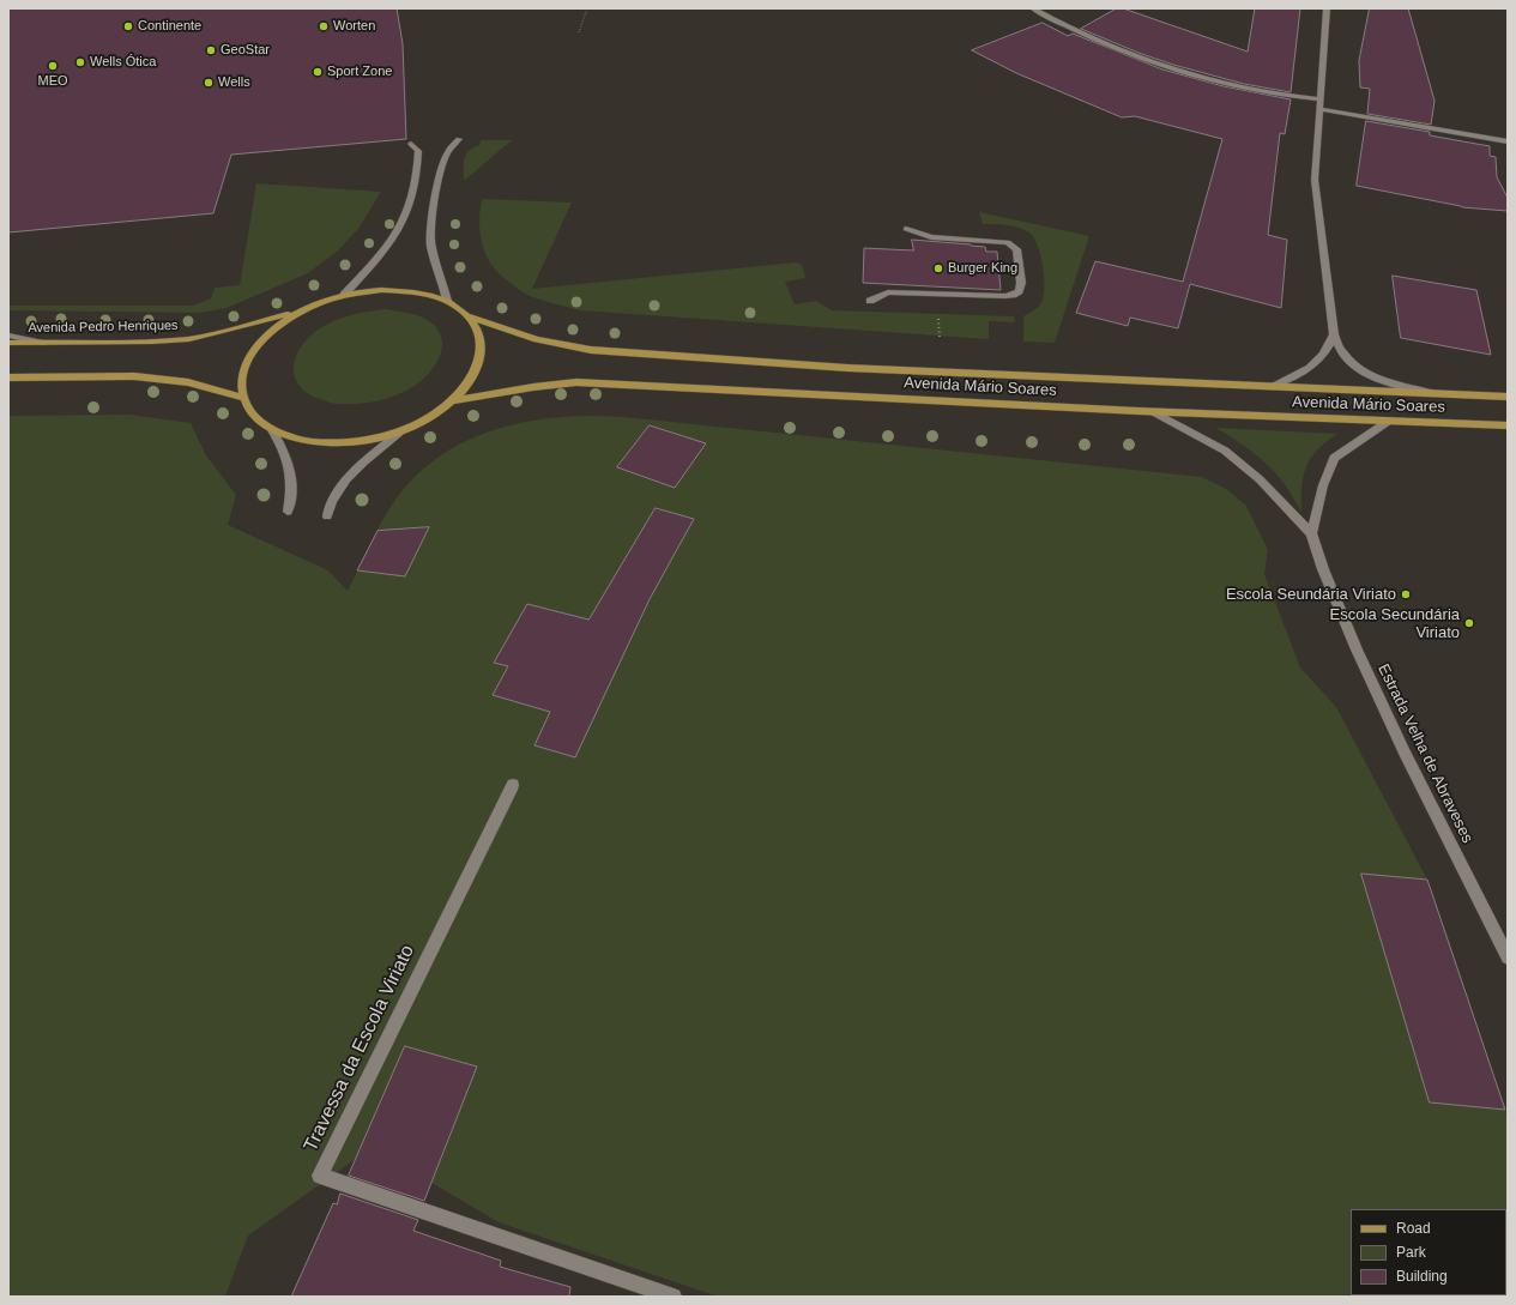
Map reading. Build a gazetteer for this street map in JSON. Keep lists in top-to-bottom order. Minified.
{"streets":{"main road":["Avenida Pedro Henriques","Avenida Mário Soares"],"street":["Estrada Velha de Abraveses","Travessa da Escola Viriato"]},"places":["Continente","Worten","GeoStar","Wells Ótica","MEO","Sport Zone","Wells","Burger King","Escola Seundária Viriato","Escola Secundária Viriato"],"legend":["Road","Park","Building"]}
